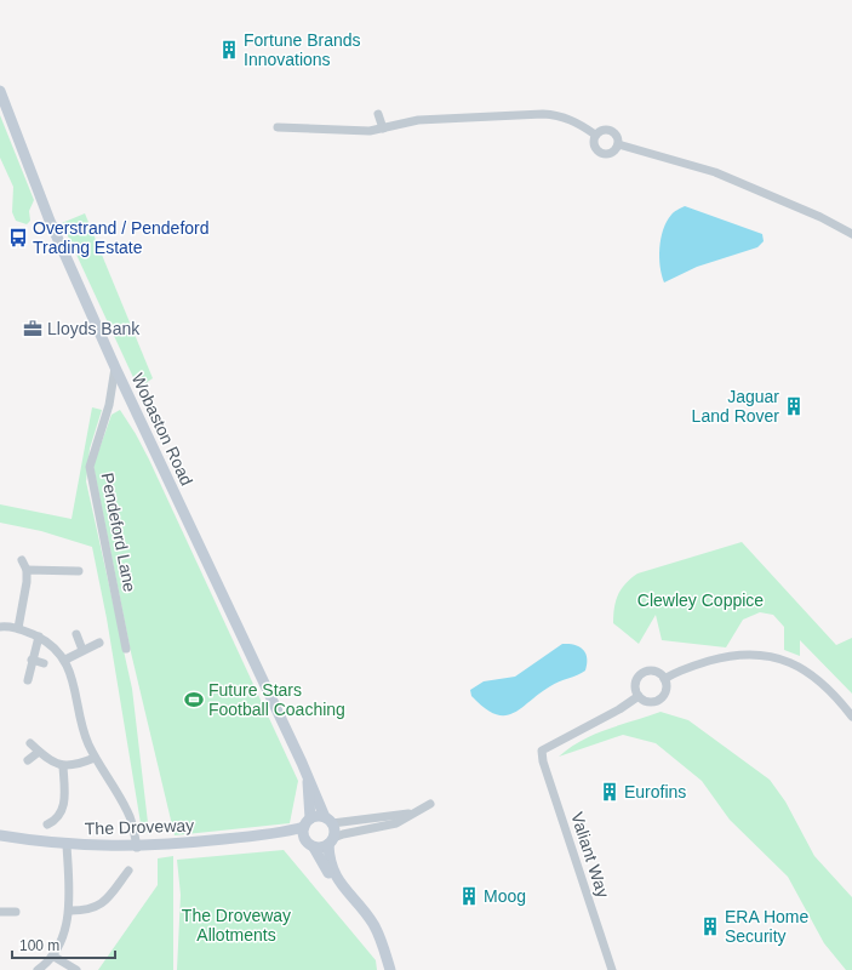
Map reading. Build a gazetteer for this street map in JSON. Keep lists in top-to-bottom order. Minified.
{"streets":{"street":["Wobaston Road","Pendeford Lane","The Droveway","Valiant Way"]},"crossings":[["Wobaston Road","Pendeford Lane"],["Wobaston Road","The Droveway"]],"parks":["Clewley Coppice","The Droveway Allotments"],"places":{"building":["Fortune Brands Innovations","Jaguar Land Rover","Eurofins","Moog","ERA Home Security"],"bus stop":["Overstrand / Pendeford Trading Estate"],"office":["Lloyds Bank"],"sports":["Future Stars Football Coaching"]},"scale_bar":"100 m"}
